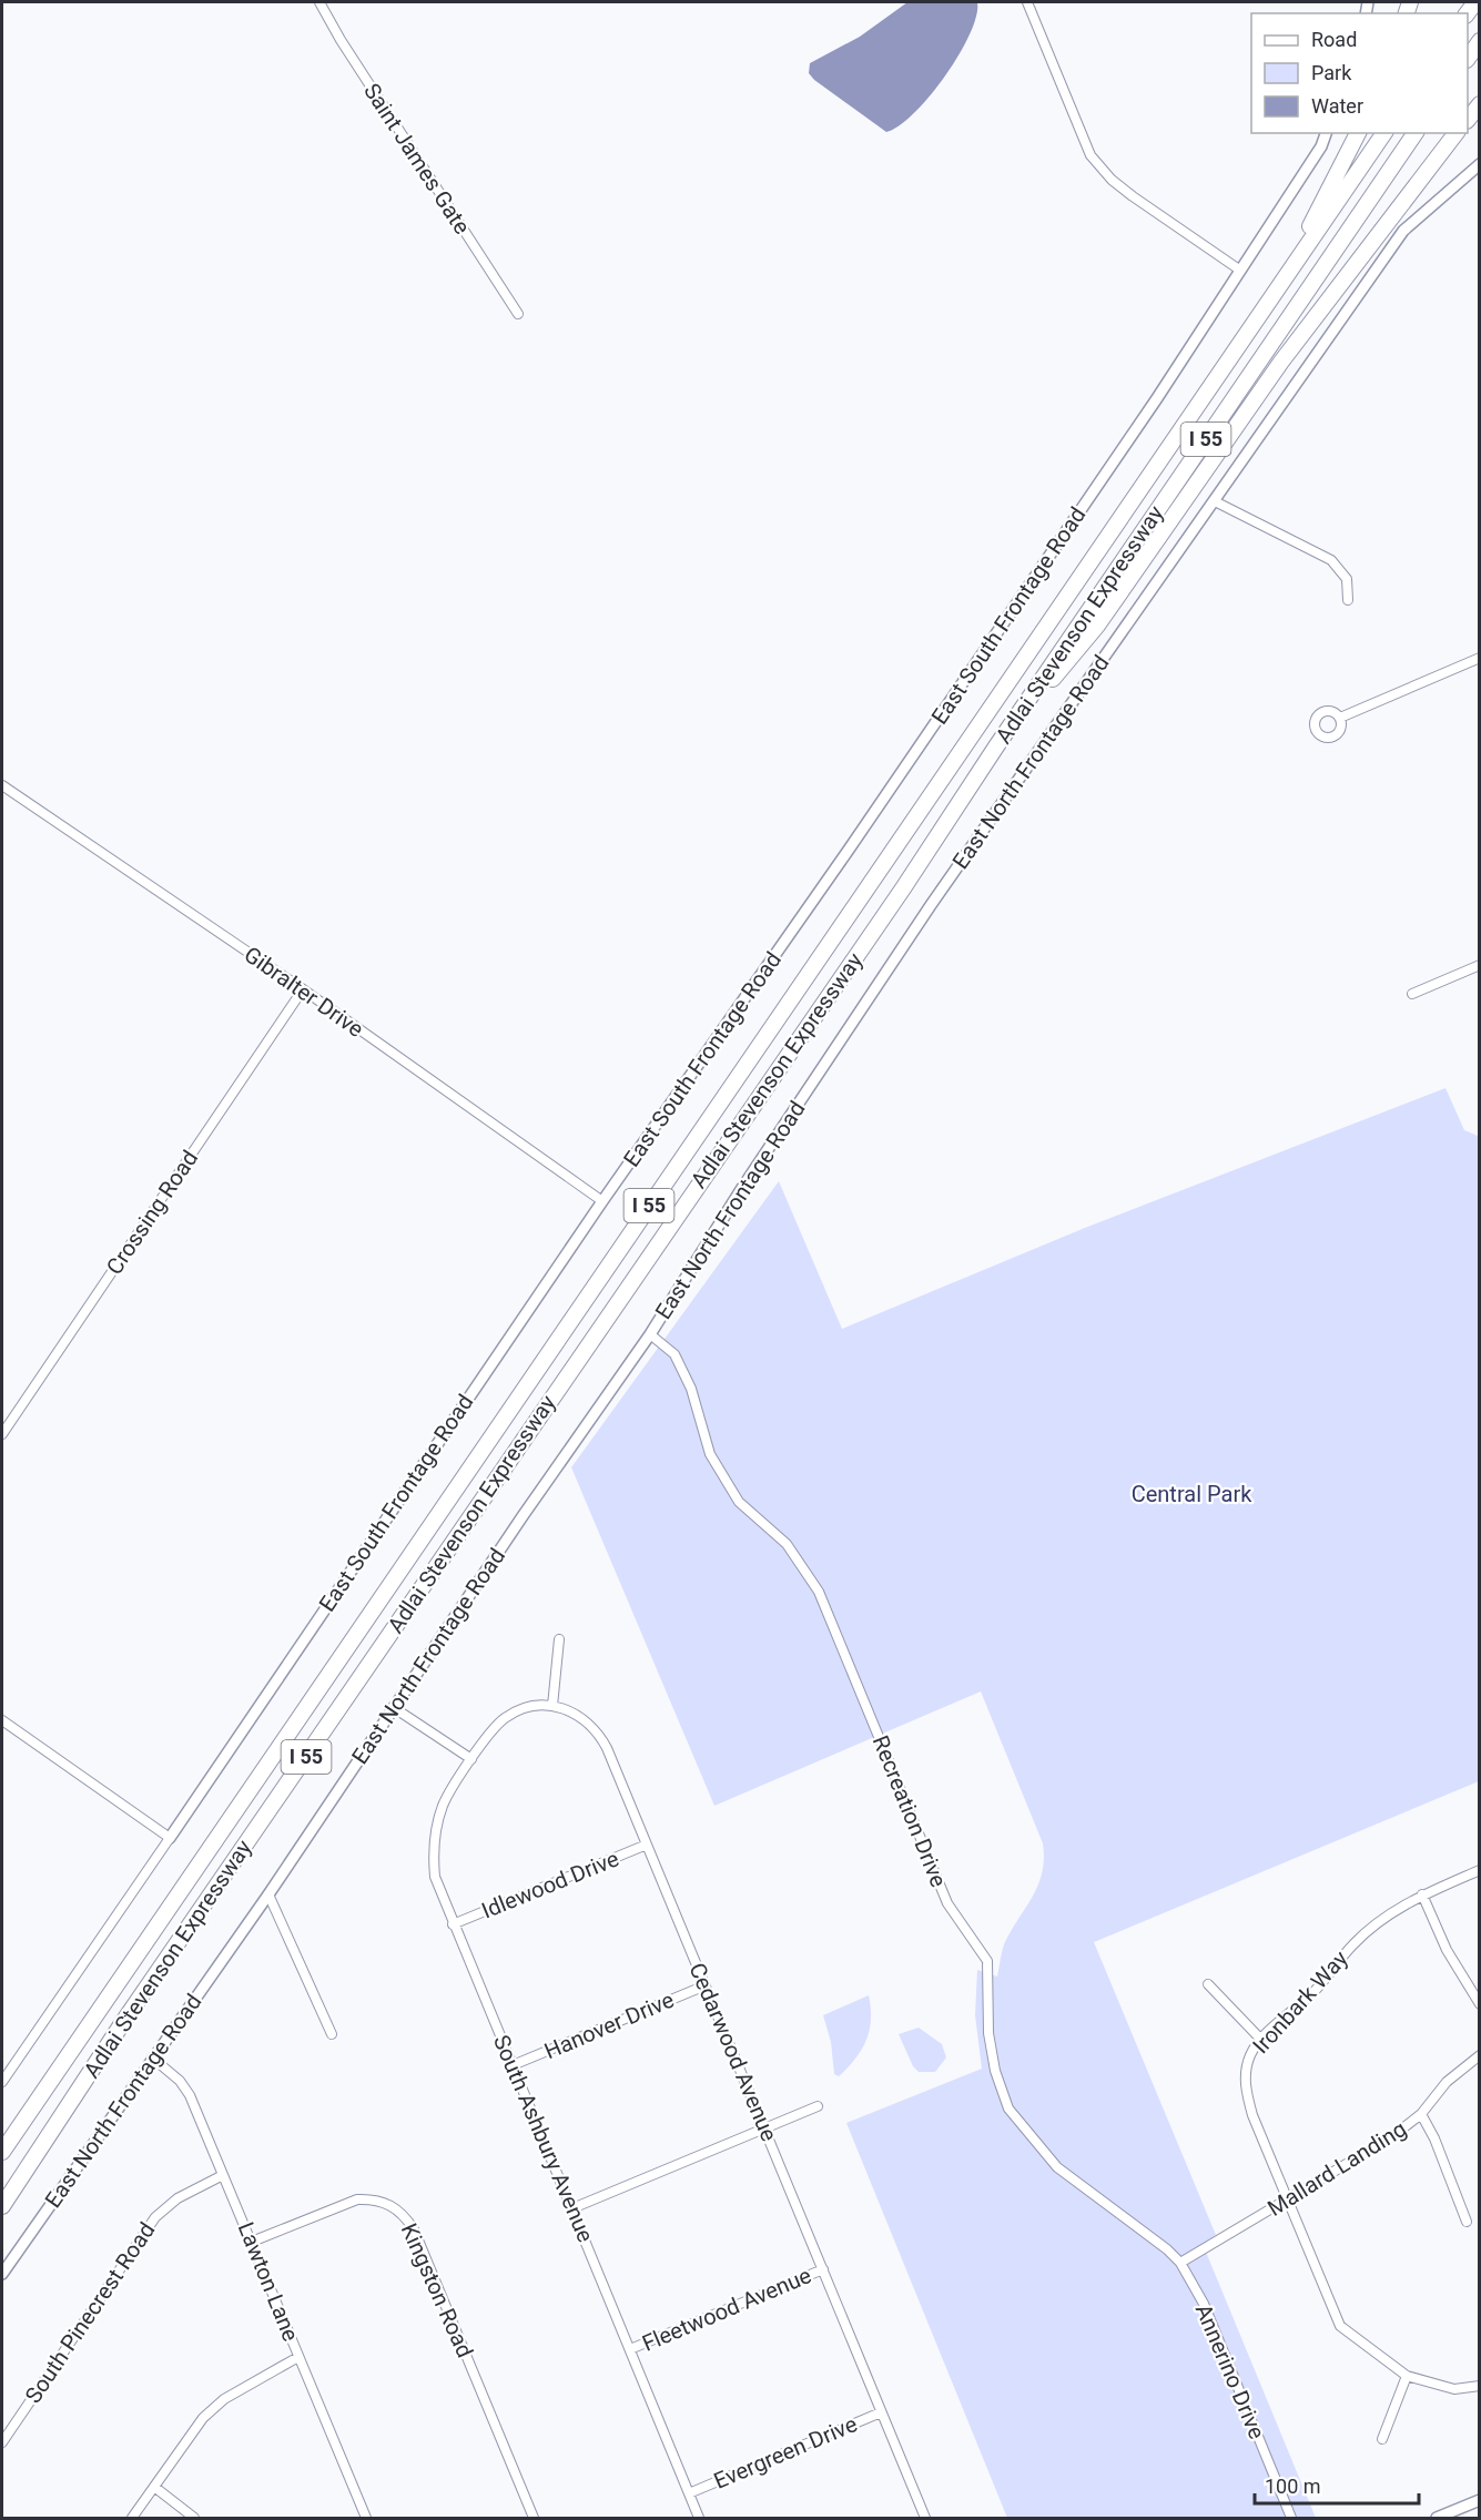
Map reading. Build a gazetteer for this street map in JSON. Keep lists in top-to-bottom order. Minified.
{"streets":{"highway":["I 55","Adlai Stevenson Expressway"],"street":["Saint James Gate","East South Frontage Road","East North Frontage Road","Gibralter Drive","Crossing Road","Recreation Drive","Idlewood Drive","Ironbark Way","Hanover Drive","Cedarwood Avenue","South Ashbury Avenue","Mallard Landing","Lawton Lane","Kingston Road","Fleetwood Avenue","South Pinecrest Road","Annerino Drive","Evergreen Drive"]},"crossings":[["East South Frontage Road","Gibralter Drive"],["East North Frontage Road","Recreation Drive"],["East North Frontage Road","Lawton Lane"],["Gibralter Drive","Crossing Road"],["Recreation Drive","Mallard Landing"],["Recreation Drive","Annerino Drive"],["Idlewood Drive","Cedarwood Avenue"],["Idlewood Drive","South Ashbury Avenue"],["Ironbark Way","Mallard Landing"],["Hanover Drive","Cedarwood Avenue"],["Hanover Drive","South Ashbury Avenue"],["Cedarwood Avenue","Fleetwood Avenue"],["Cedarwood Avenue","Evergreen Drive"],["South Ashbury Avenue","Fleetwood Avenue"],["South Ashbury Avenue","Evergreen Drive"],["Mallard Landing","Annerino Drive"],["Lawton Lane","Kingston Road"],["Lawton Lane","South Pinecrest Road"]],"parks":["Central Park"],"legend":["Road","Park","Water"],"scale_bar":"100 m"}
